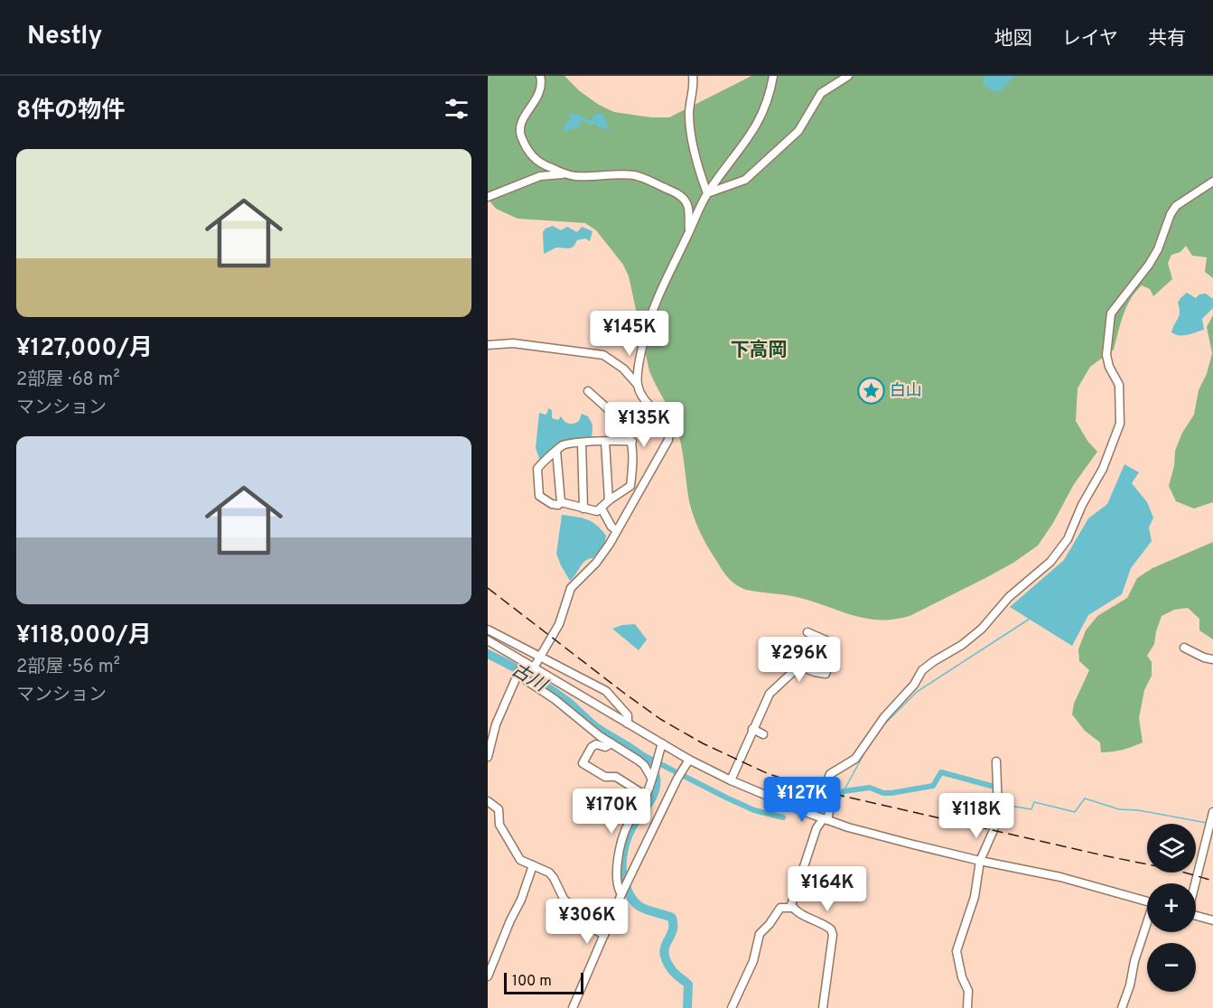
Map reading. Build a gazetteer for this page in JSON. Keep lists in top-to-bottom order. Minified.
{"districts":["下高岡"],"water":["古川"],"places":{"place":["白山"]},"scale_bar":"100 m","page":{"header":"Nestly","nav":["地図","レイヤ","共有"],"heading":"8件の物件","list":[{"name":"¥127,000/月","note":"2部屋 · 68 m² · マンション"},{"name":"¥118,000/月","note":"2部屋 · 56 m² · マンション"}],"price":["¥145K","¥135K","¥296K","¥127K","¥170K","¥118K","¥164K","¥306K"],"map_buttons":["+","−"],"scale":"100 m"}}
